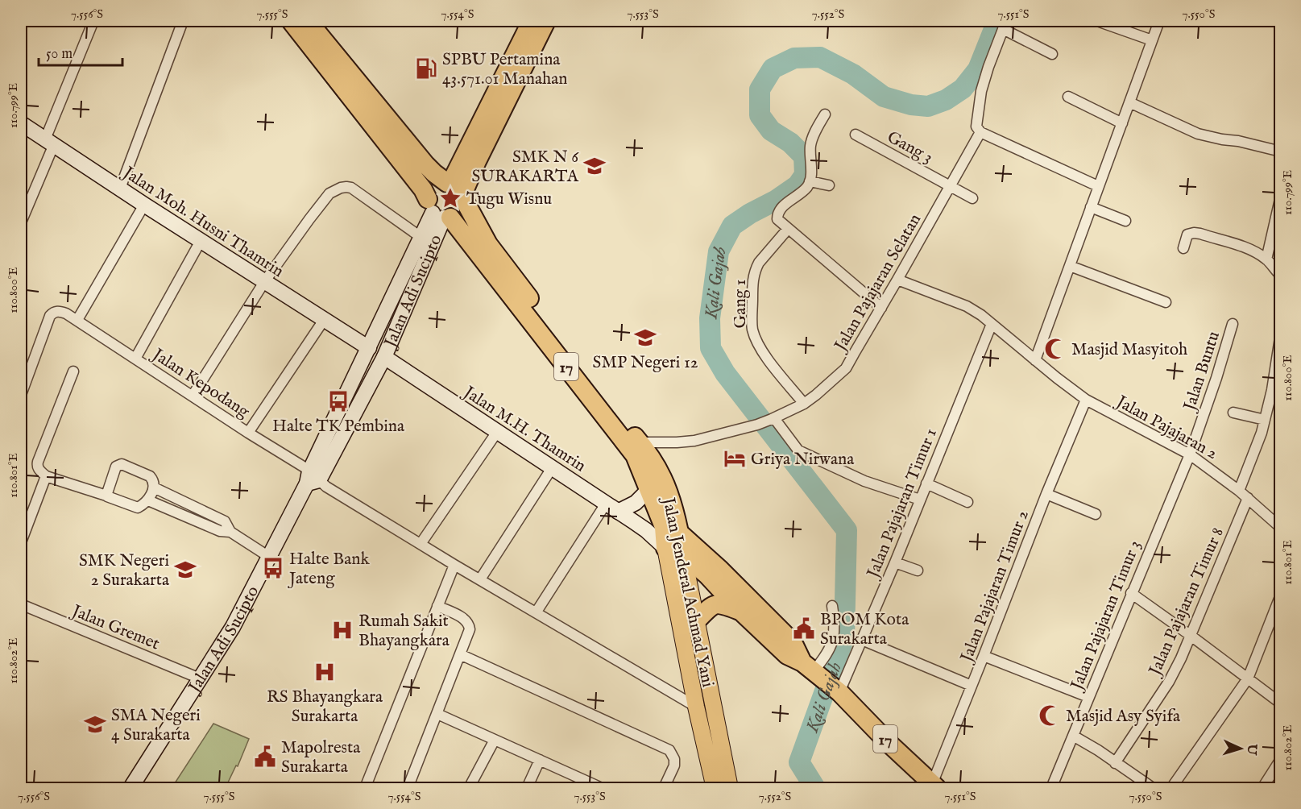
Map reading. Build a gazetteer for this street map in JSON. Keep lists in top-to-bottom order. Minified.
{"streets":{"highway":["17","Jalan Jenderal Achmad Yani"],"main road":["Jalan Moh. Husni Thamrin","Jalan Adi Sucipto","Jalan M.H. Thamrin"],"street":["Gang 3","Jalan Pajajaran Selatan","Gang 1","Jalan Buntu","Jalan Kepodang","Jalan Pajajaran 2","Jalan Pajajaran Timur 1","Jalan Pajajaran Timur 2","Jalan Pajajaran Timur 8","Jalan Pajajaran Timur 3","Jalan Gremet"]},"crossings":[["Gang 3","Jalan Pajajaran Selatan"],["Jalan Moh. Husni Thamrin","Jalan Adi Sucipto"],["Jalan Pajajaran Selatan","Gang 1"],["Jalan Pajajaran Selatan","Jalan Pajajaran 2"],["Jalan Pajajaran Selatan","Jalan Jenderal Achmad Yani"],["Jalan Adi Sucipto","Jalan Kepodang"],["Jalan Adi Sucipto","Jalan M.H. Thamrin"],["Jalan Adi Sucipto","Jalan Jenderal Achmad Yani"],["Jalan Adi Sucipto","Jalan Gremet"],["17","Jalan M.H. Thamrin"],["17","Jalan Pajajaran Timur 1"],["17","Jalan Pajajaran Timur 2"],["17","Jalan Jenderal Achmad Yani"],["Jalan Buntu","Jalan Pajajaran 2"],["Jalan Buntu","Jalan Pajajaran Timur 3"],["Jalan Kepodang","Jalan Jenderal Achmad Yani"],["Jalan Pajajaran 2","Jalan Pajajaran Timur 1"],["Jalan Pajajaran 2","Jalan Pajajaran Timur 2"],["Jalan Pajajaran 2","Jalan Pajajaran Timur 8"],["Jalan Pajajaran 2","Jalan Pajajaran Timur 3"],["Jalan M.H. Thamrin","Jalan Jenderal Achmad Yani"]],"water":["Kali Gajah"],"places":{"fuel station":["SPBU Pertamina 43.571.01 Manahan"],"school or university":["SMK N 6 SURAKARTA","SMP Negeri 12","SMK Negeri 2 Surakarta","SMA Negeri 4 Surakarta"],"place":["Tugu Wisnu"],"mosque":["Masjid Masyitoh","Masjid Asy Syifa"],"bus stop":["Halte TK Pembina","Halte Bank Jateng"],"hotel":["Griya Nirwana"],"public building":["BPOM Kota Surakarta","Mapolresta Surakarta"],"hospital":["Rumah Sakit Bhayangkara","RS Bhayangkara Surakarta"]},"scale_bar":"50 m","north":"right","coordinates":["7.556°S","7.555°S","7.554°S","7.553°S","7.552°S","7.551°S","7.550°S","110.799°E","110.800°E","110.801°E","110.802°E"]}
